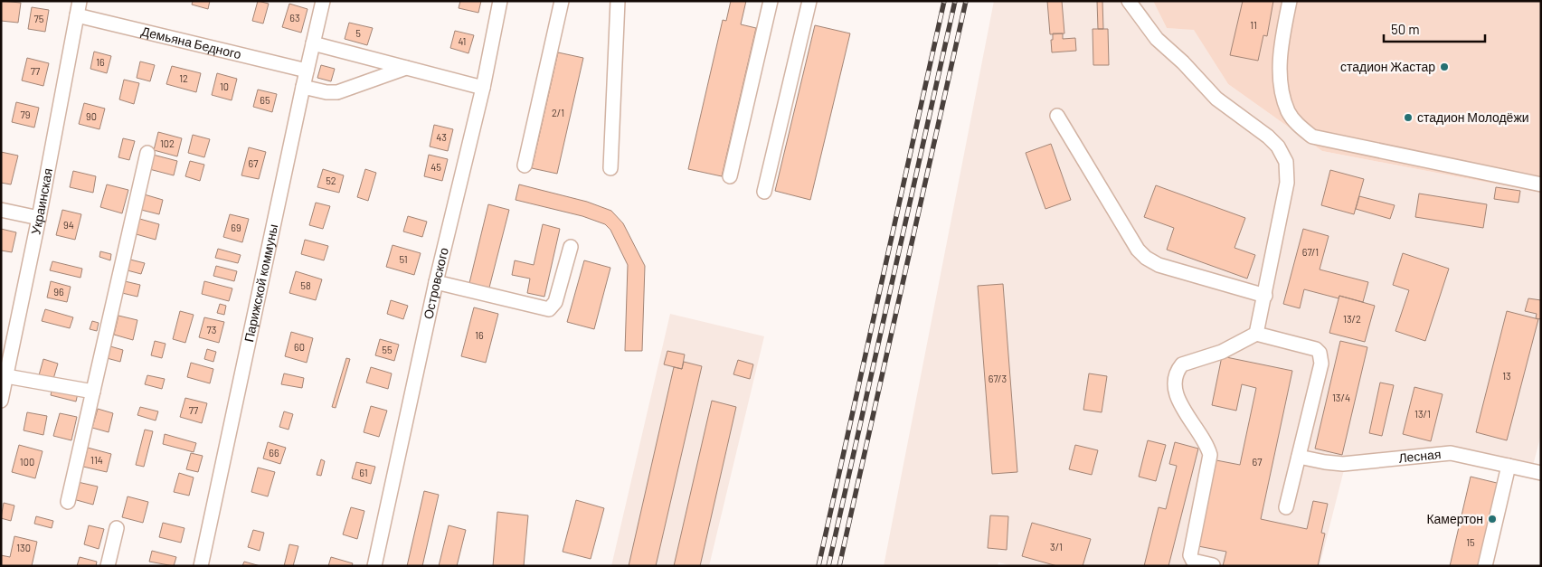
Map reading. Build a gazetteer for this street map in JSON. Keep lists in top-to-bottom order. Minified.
{"streets":{"street":["Демьяна Бедного","Украинская","Парижской коммуны","Островского","Лесная"]},"crossings":[["Демьяна Бедного","Украинская"],["Демьяна Бедного","Парижской коммуны"]],"places":["стадион Жастар","стадион Молодёжи","Камертон"],"house_numbers":["63","75","11","5","41","16","77","12","10","65","2/1","79","90","43","102","67","45","52","94","69","67/1","51","58","96","13/2","73","16","60","55","13","67/3","13/4","77","13/1","66","114","100","67","61","15","3/1","130"],"scale_bar":"50 m"}
